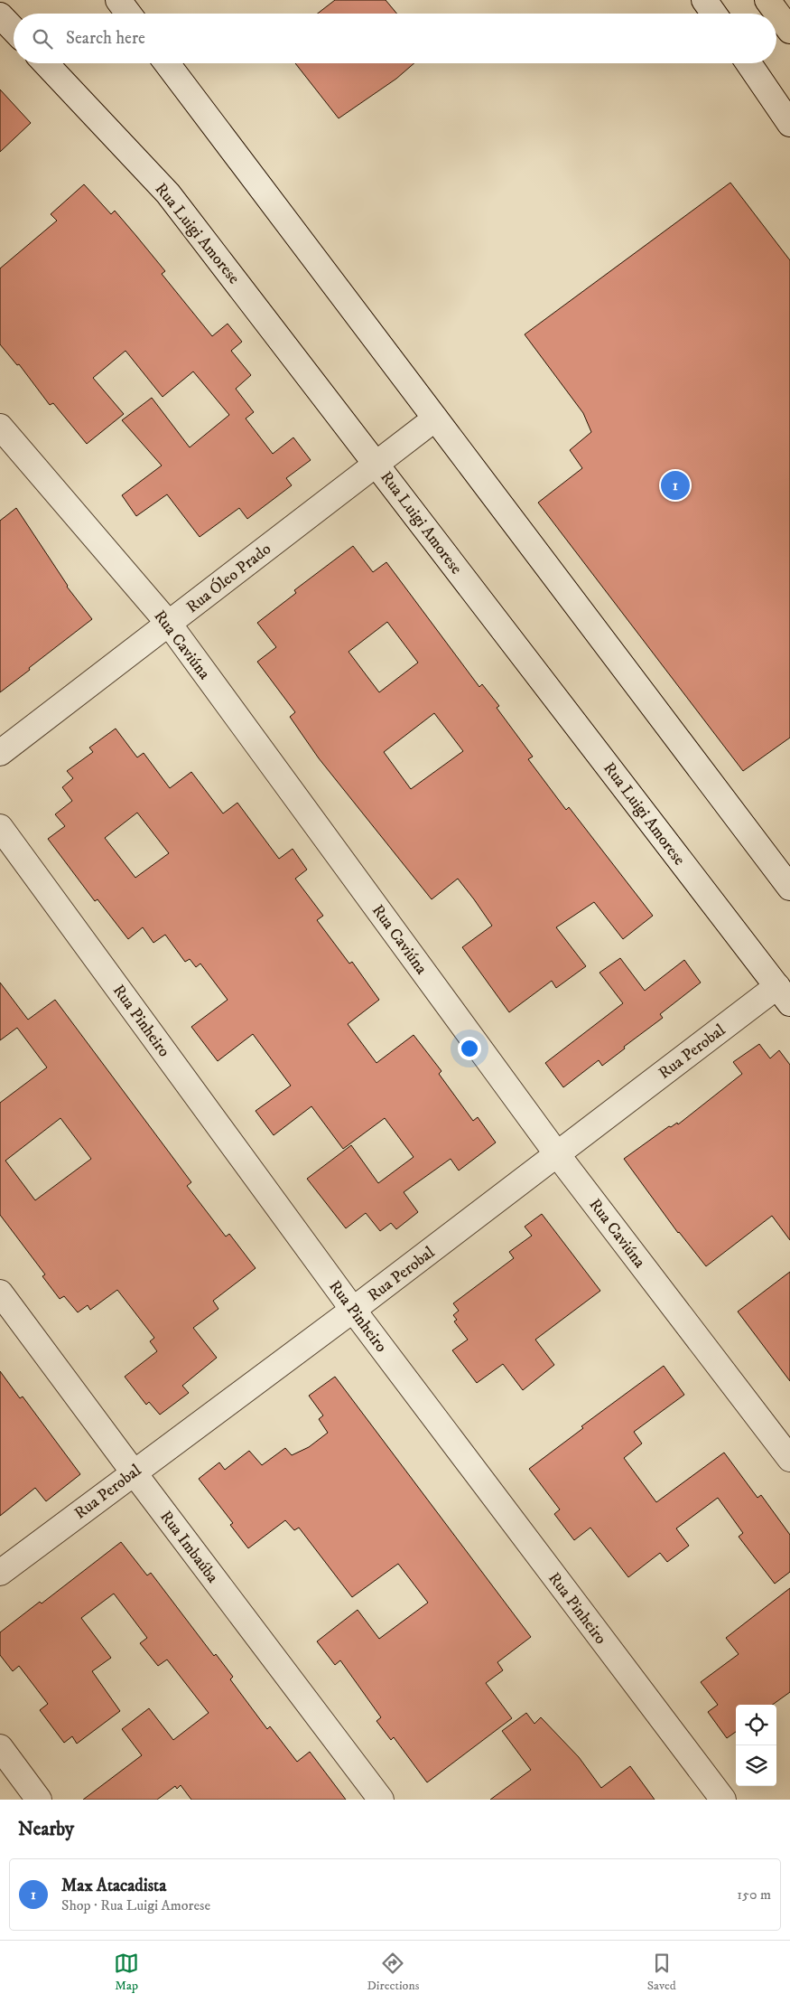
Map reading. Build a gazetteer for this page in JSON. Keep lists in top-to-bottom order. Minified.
{"streets":{"street":["Rua Luigi Amorese","Rua Óleo Prado","Rua Caviúna","Rua Pinheiro","Rua Perobal","Rua Imbaúba"]},"crossings":[["Rua Luigi Amorese","Rua Óleo Prado"],["Rua Luigi Amorese","Rua Perobal"],["Rua Óleo Prado","Rua Caviúna"],["Rua Caviúna","Rua Perobal"],["Rua Pinheiro","Rua Perobal"],["Rua Perobal","Rua Imbaúba"]],"page":{"search":"Search here","pins":"1","heading":"Nearby","list":[{"mark":"1","name":"Max Atacadista","note":"Shop · Rua Luigi Amorese","value":"150 m"}],"nav":["Map","Directions","Saved"]}}
